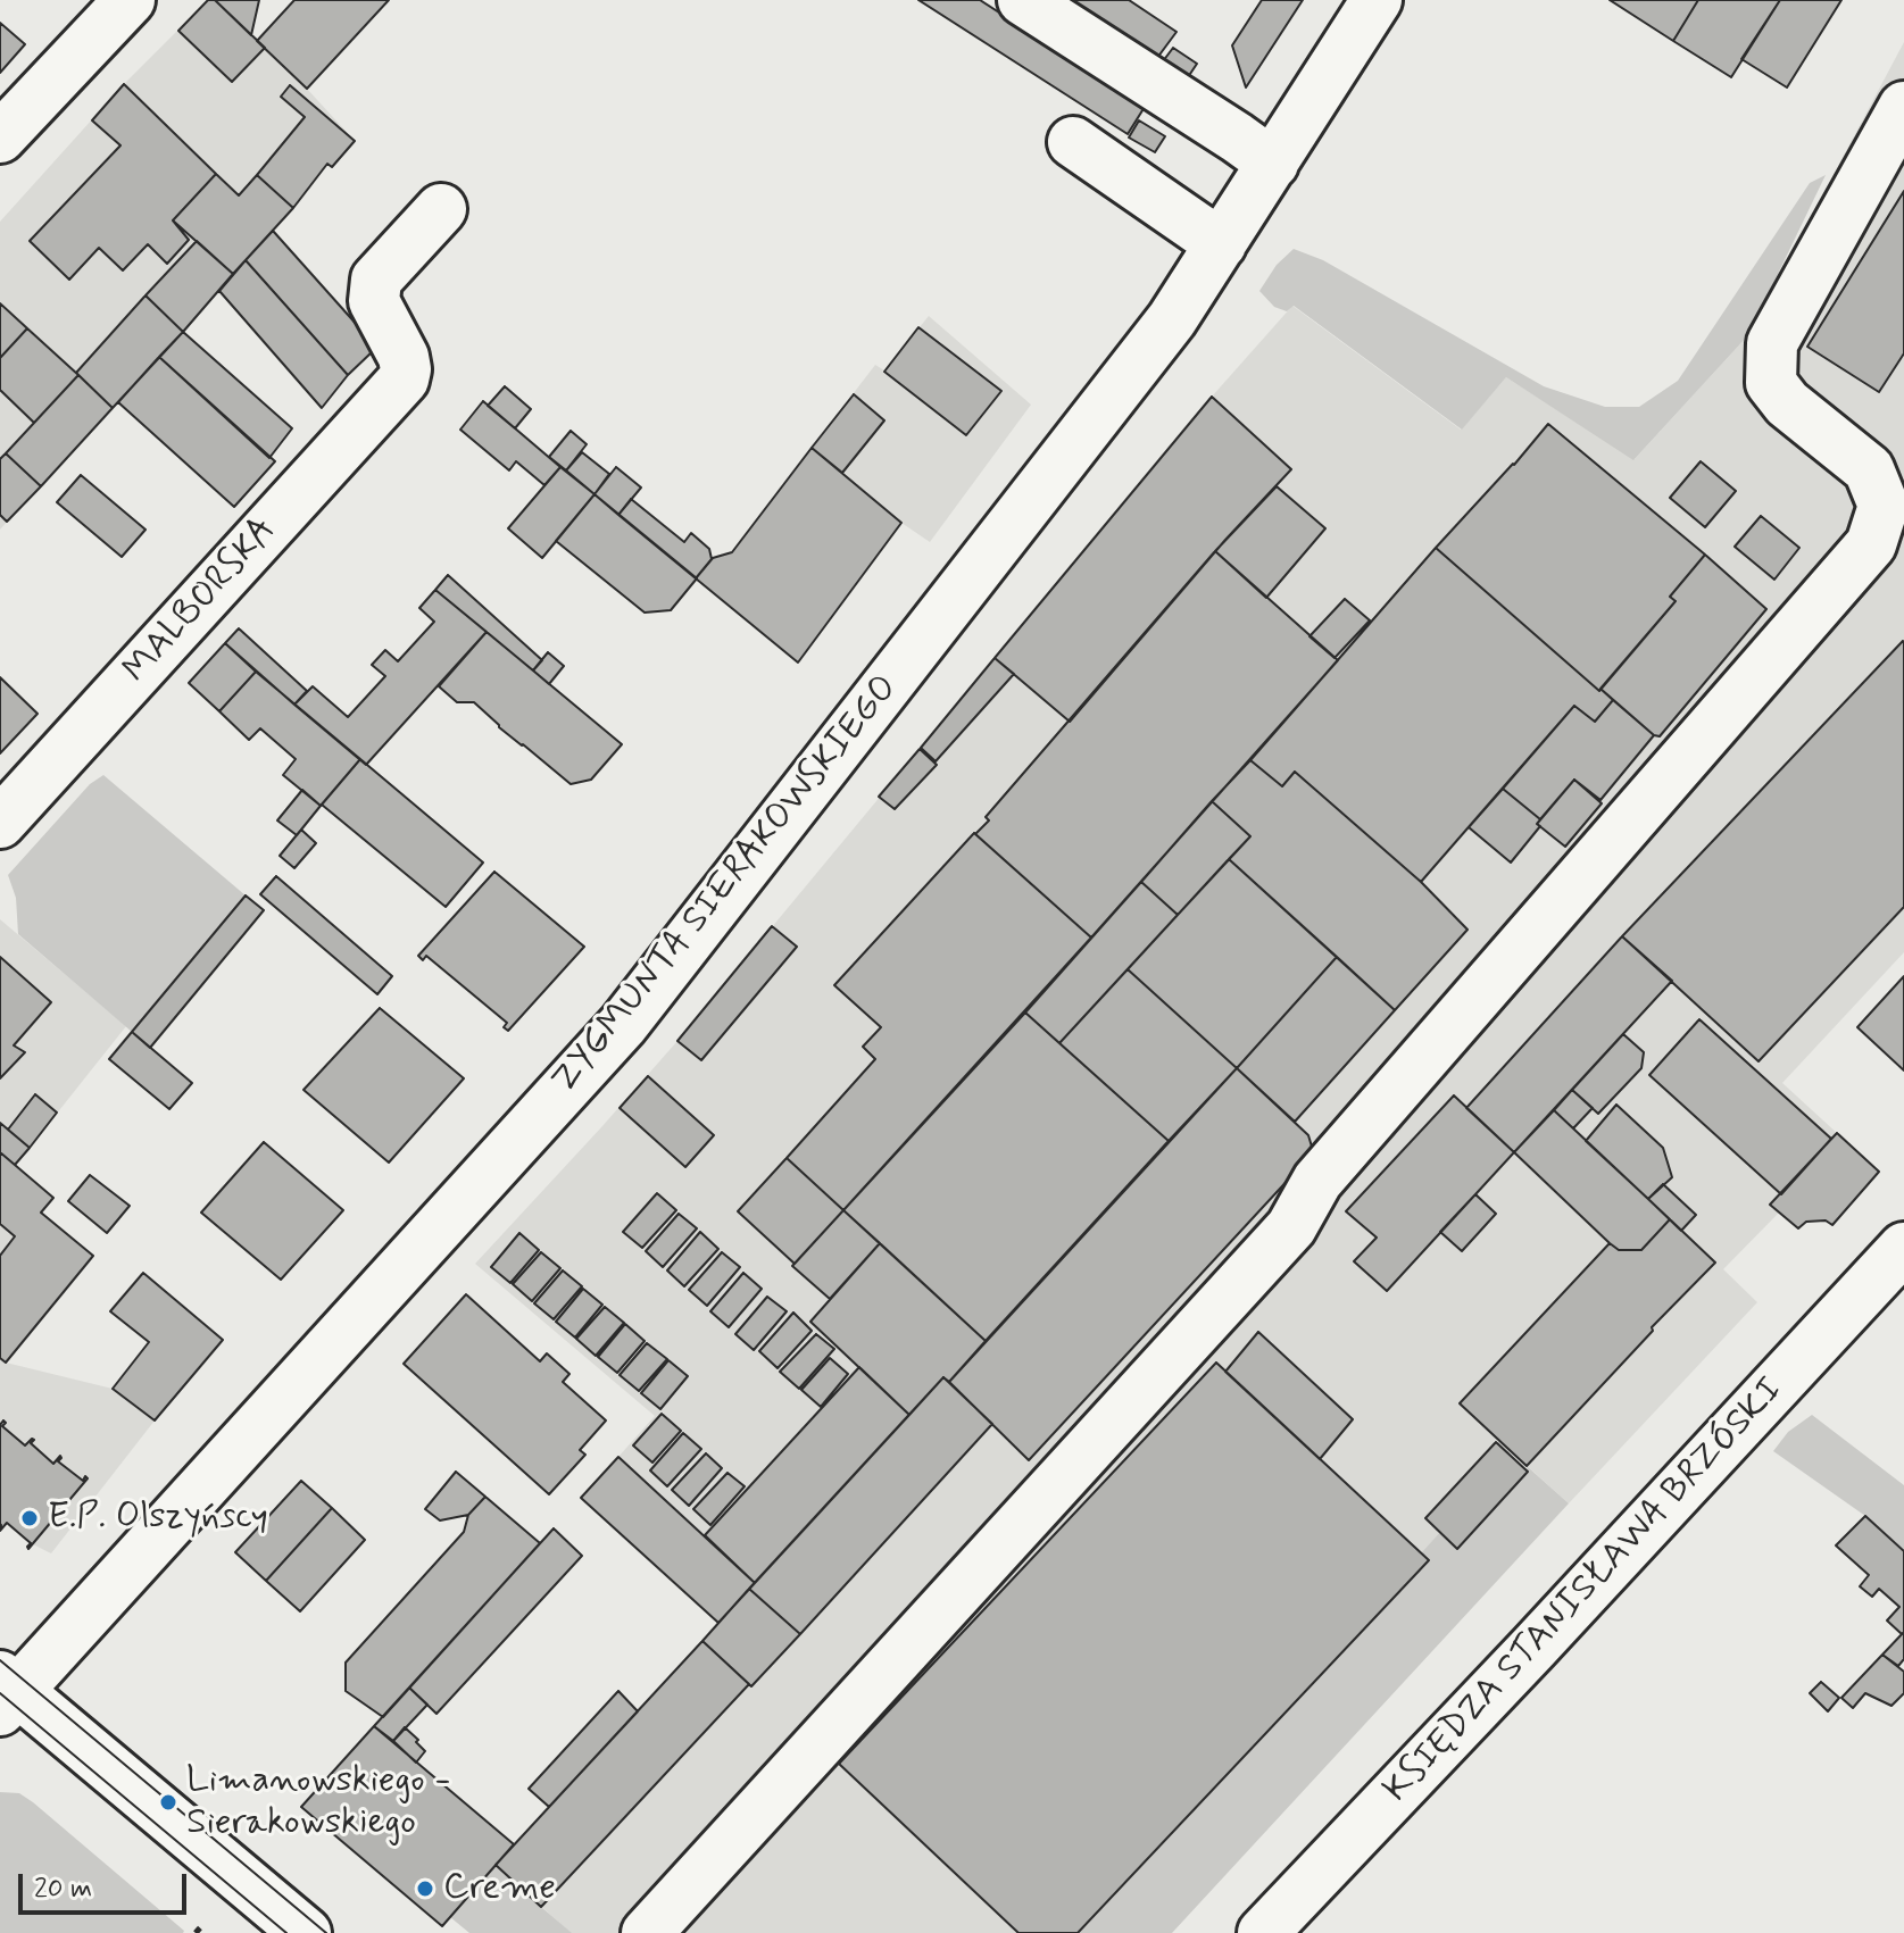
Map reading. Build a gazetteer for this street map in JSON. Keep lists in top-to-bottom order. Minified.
{"streets":{"street":["MALBORSKA","ZYGMUNTA SIERAKOWSKIEGO","KSIĘDZA STANISŁAWA BRZÓSKI"]},"places":["E.P. Olszyńscy","Limanowskiego - Sierakowskiego","Creme"],"scale_bar":"20 m"}
